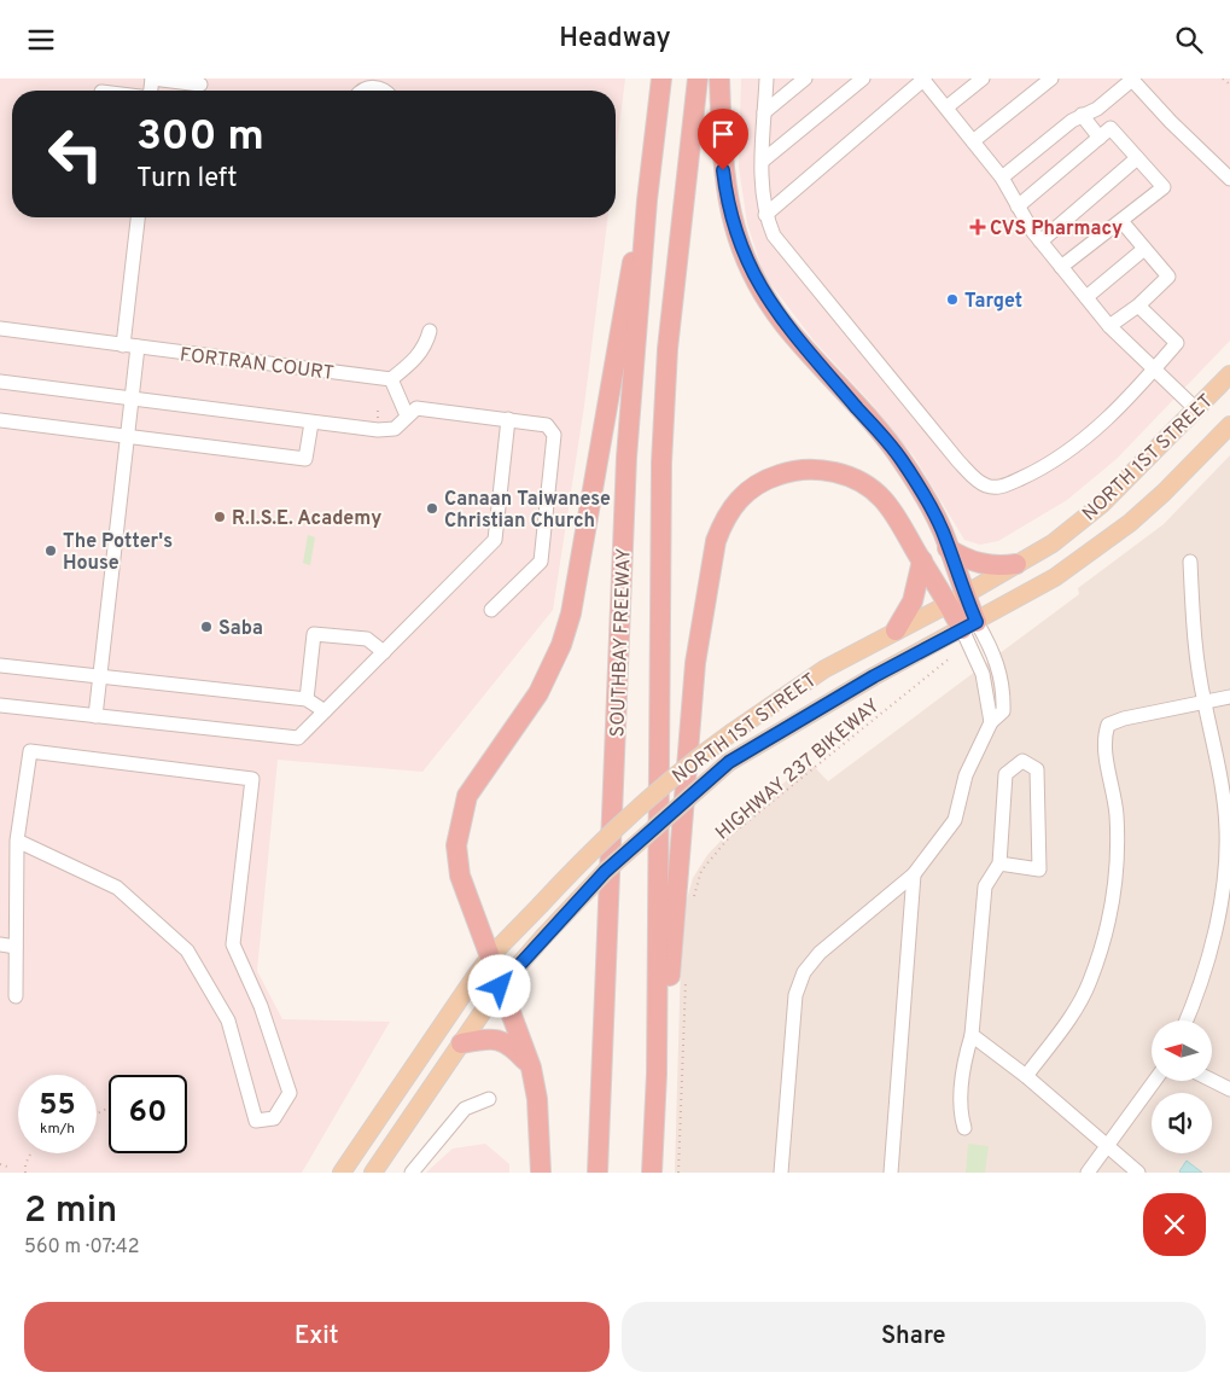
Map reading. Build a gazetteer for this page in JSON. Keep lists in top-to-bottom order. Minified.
{"streets":{"highway":["SOUTHBAY FREEWAY"],"main road":["NORTH 1ST STREET"],"street":["FORTRAN COURT"],"path":["HIGHWAY 237 BIKEWAY"]},"places":{"health":["CVS Pharmacy"],"other":["Target","Canaan Taiwanese Christian Church","R.I.S.E. Academy","The Potter's House","Saba"]},"north":"left","page":{"header":"Headway","turn":["300 m","Turn left"],"speed":"55 km/h","limit":"60","heading":["2 min","560 m · 07:42"],"buttons":["Exit","Share"]}}
